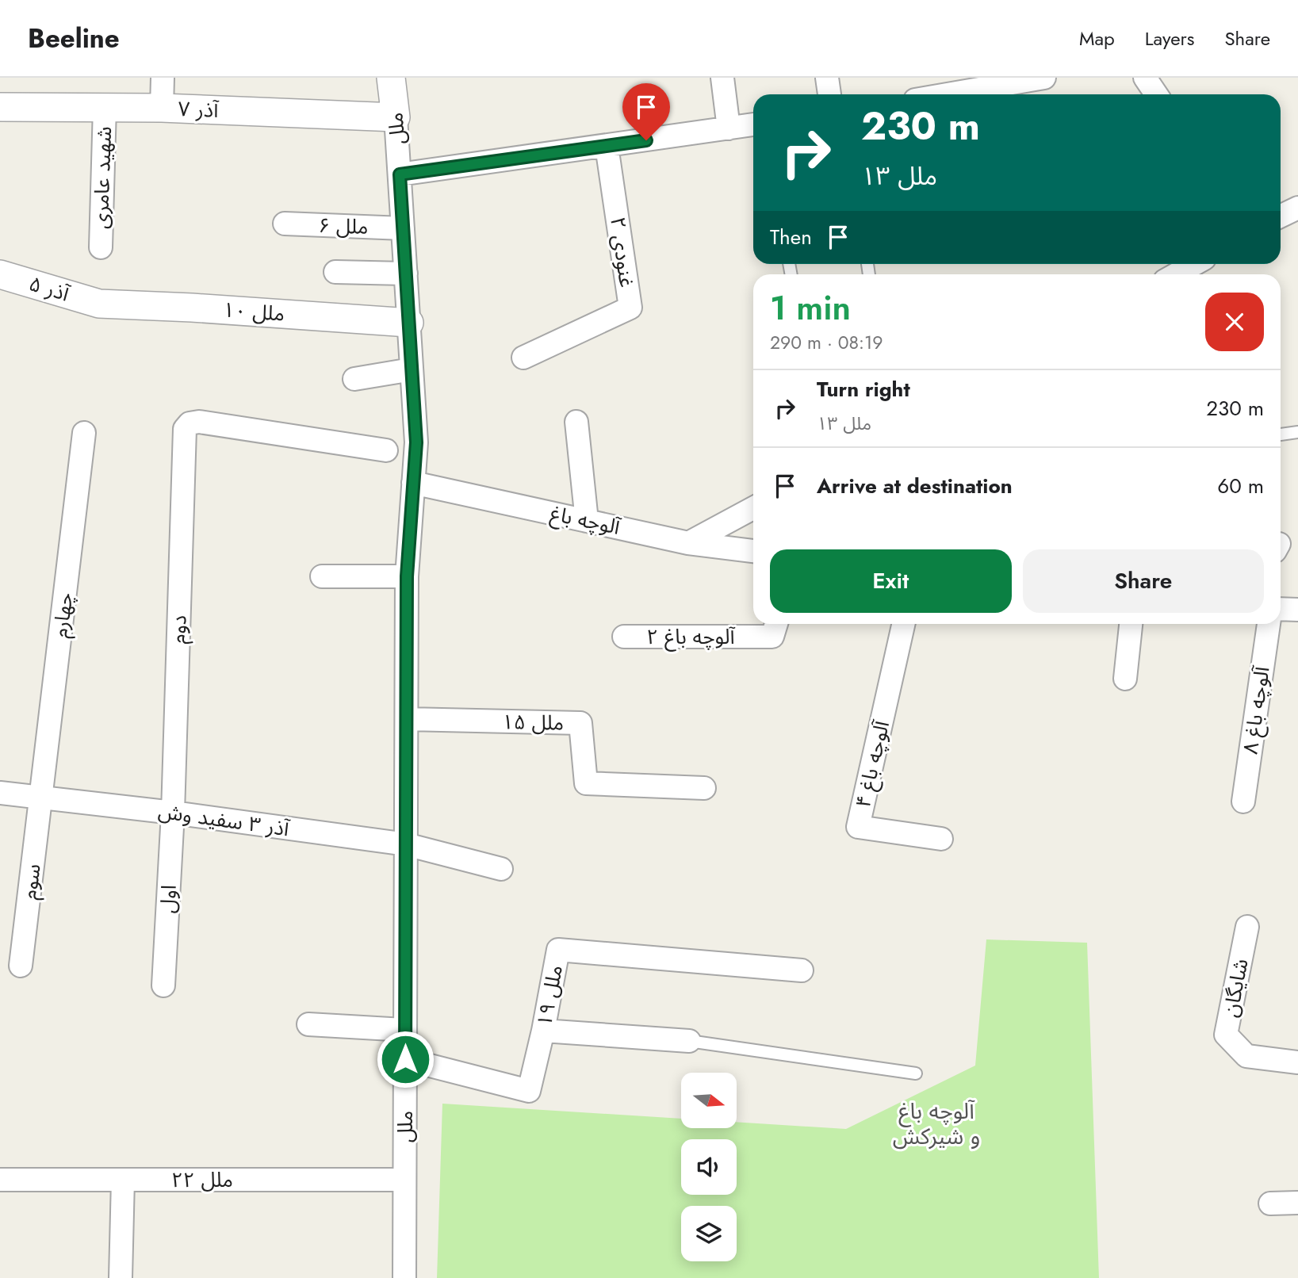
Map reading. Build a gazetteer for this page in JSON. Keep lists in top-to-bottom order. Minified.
{"streets":{"street":["آذر ۷","ملل","شهید عامری","۶ ملل","۲ غنودی","آذر ۵","۱۰ ملل","آلوچه باغ","چهارم","دوم","۲ آلوچه باغ","۸ آلوچه باغ","ملل ۱۵","۴ آلوچه باغ","آذر ۳ سفید وش","سوم","اول","شایگان","ملل ۱۹","۲۲ ملل"]},"crossings":[["آذر ۷","ملل"],["آذر ۷","شهید عامری"],["ملل","۶ ملل"],["ملل","۱۰ ملل"],["ملل","آلوچه باغ"],["ملل","ملل ۱۵"],["ملل","آذر ۳ سفید وش"],["ملل","ملل ۱۹"],["ملل","۲۲ ملل"],["آذر ۵","۱۰ ملل"],["چهارم","آذر ۳ سفید وش"],["چهارم","سوم"],["دوم","آذر ۳ سفید وش"],["دوم","اول"],["آذر ۳ سفید وش","سوم"],["آذر ۳ سفید وش","اول"]],"districts":["آلوچه باغ و شیرکش"],"north":"right","page":{"header":"Beeline","nav":["Map","Layers","Share"],"turn":["230 m","ملل ۱۳"],"then":"Then","heading":["1 min","290 m · 08:19"],"list":[{"name":"Turn right","note":"ملل ۱۳","value":"230 m"},{"name":"Arrive at destination","value":"60 m"}],"buttons":["Exit","Share"]}}
